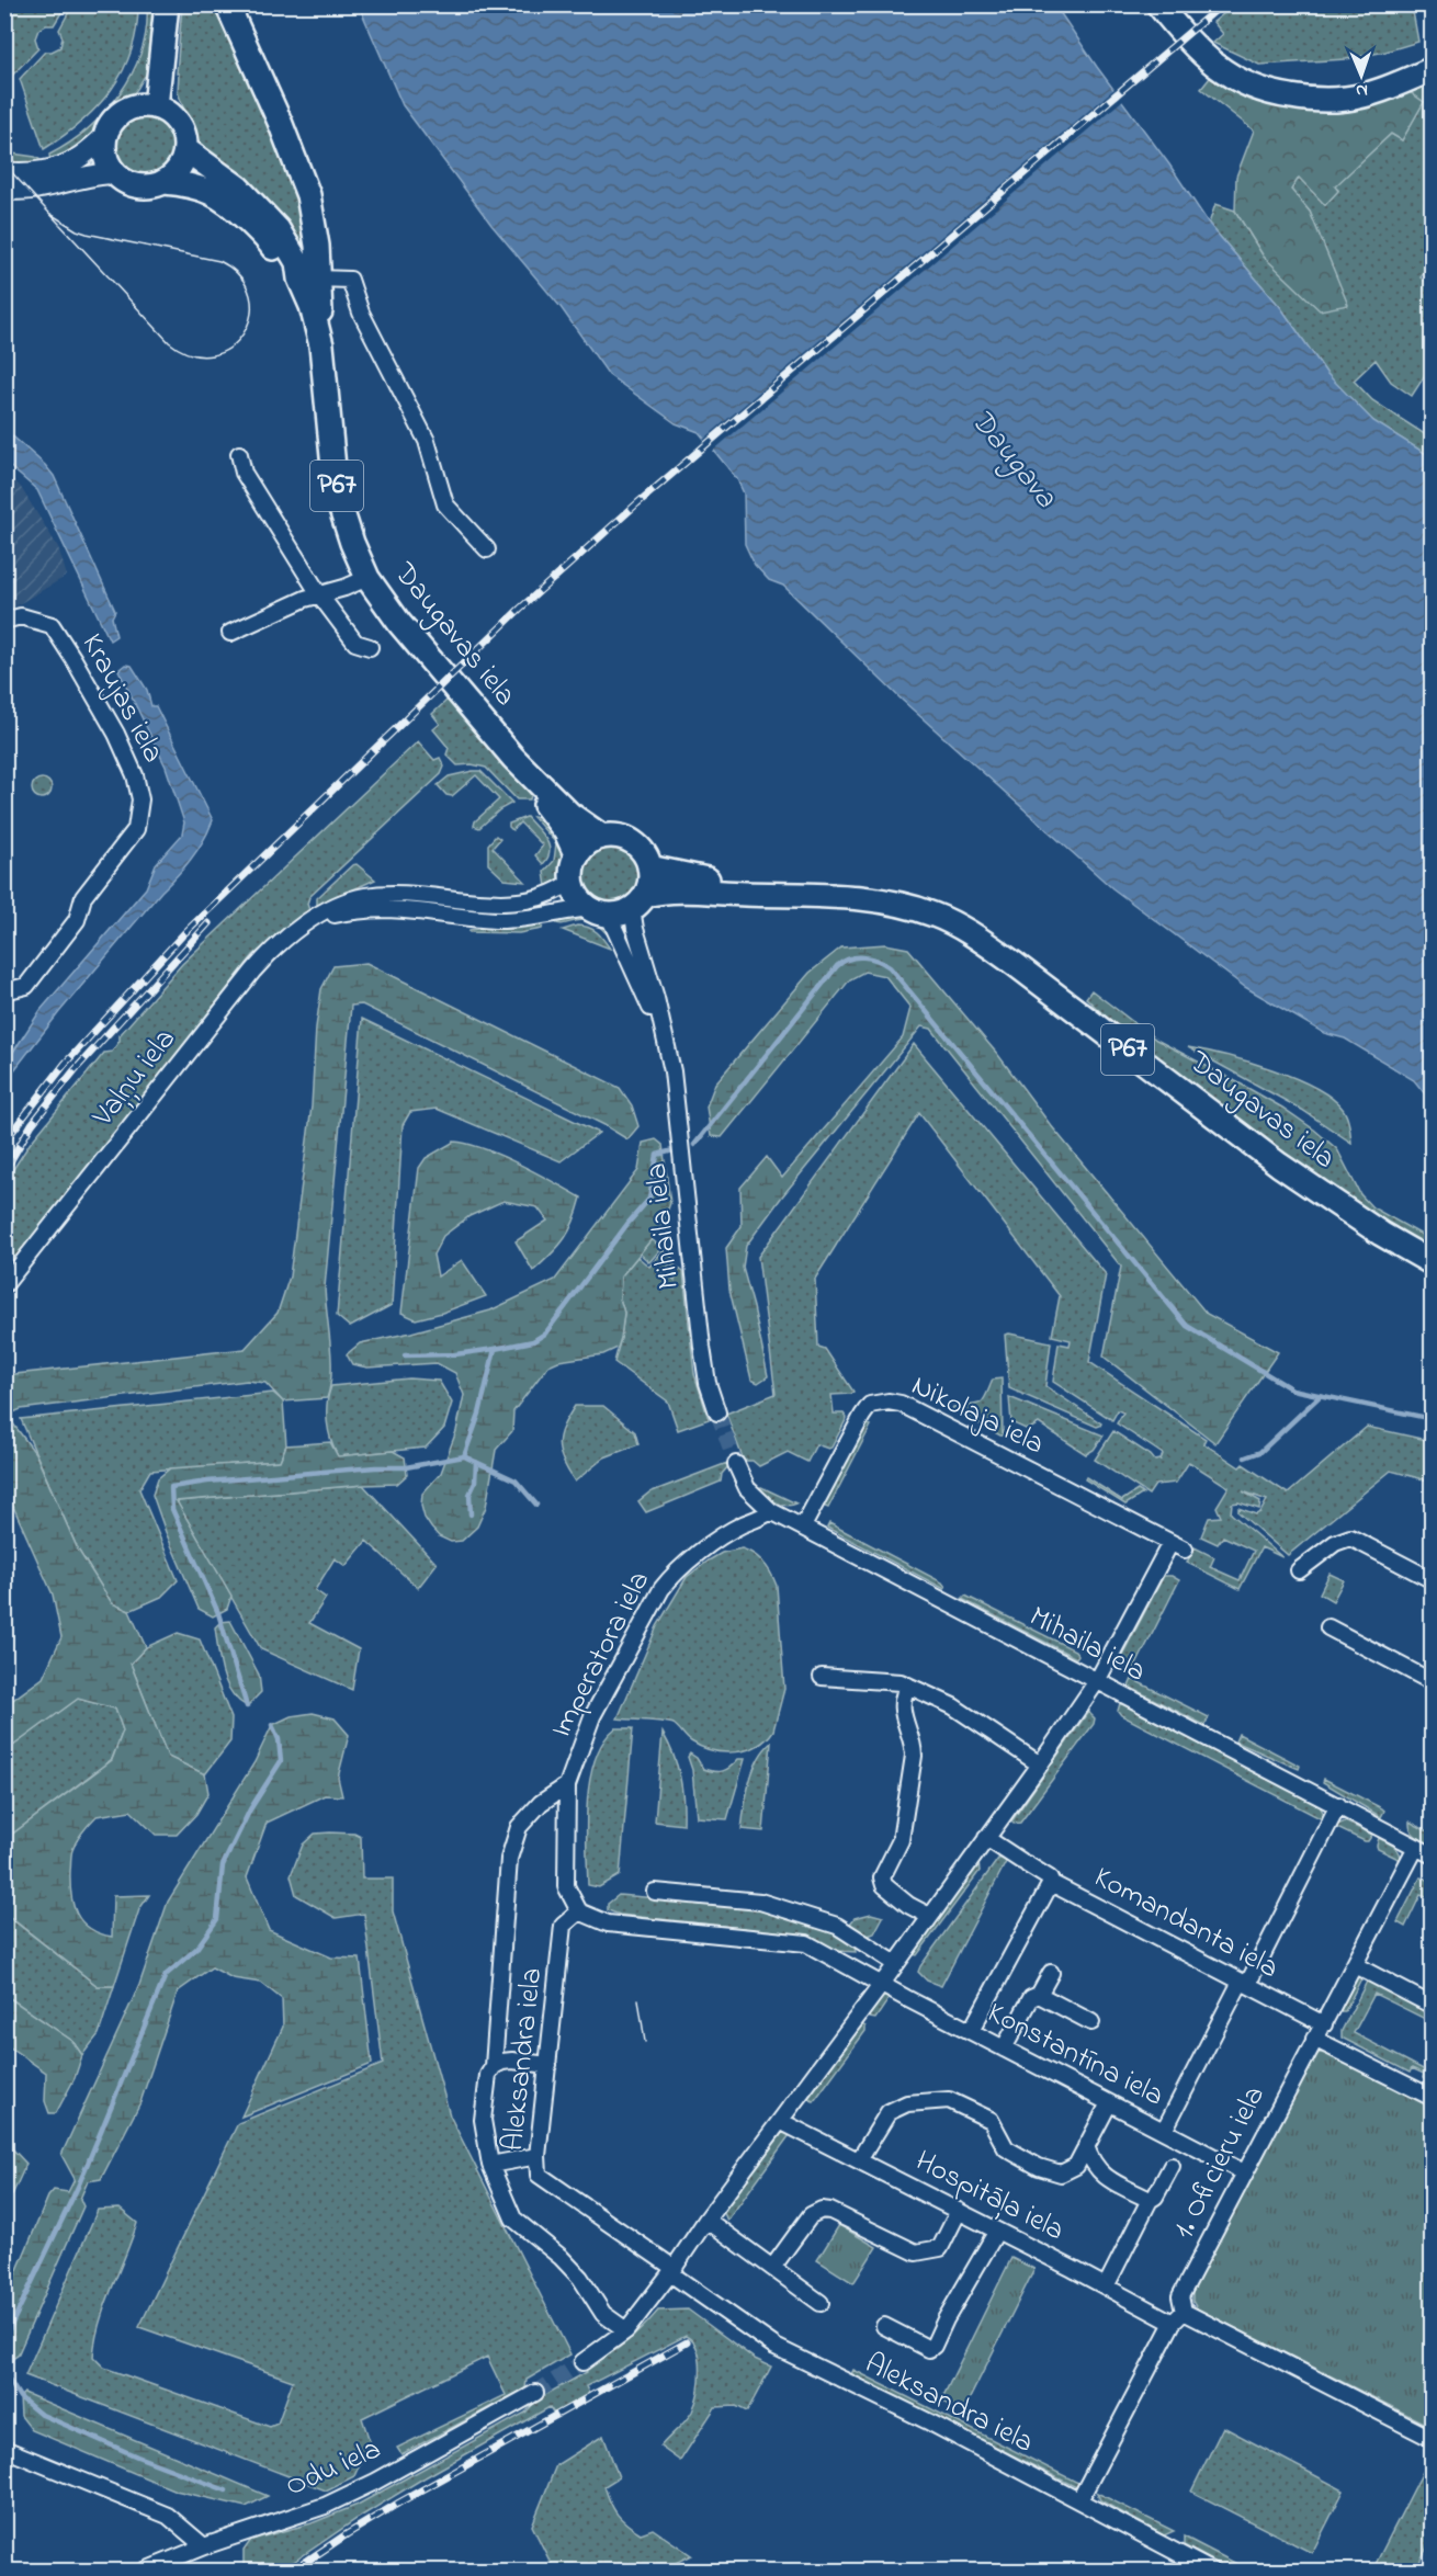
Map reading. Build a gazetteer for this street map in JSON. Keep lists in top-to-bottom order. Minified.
{"streets":{"main road":["P67","Daugavas iela"],"street":["Kraujas iela","Vaļņu iela","Mihaila iela","Nikolaja iela","Imperatora iela","Komandanta iela","Konstantīna iela","Aleksandra iela","1. Oficieru iela","Hospitāļa iela","Odu iela"]},"crossings":[["P67","Daugavas iela"],["P67","Vaļņu iela"],["P67","Mihaila iela"],["Daugavas iela","Vaļņu iela"],["Daugavas iela","Mihaila iela"],["Vaļņu iela","Mihaila iela"],["Mihaila iela","Nikolaja iela"],["Mihaila iela","Imperatora iela"],["Mihaila iela","1. Oficieru iela"],["Imperatora iela","Aleksandra iela"],["Komandanta iela","1. Oficieru iela"],["Konstantīna iela","1. Oficieru iela"],["Aleksandra iela","1. Oficieru iela"],["1. Oficieru iela","Hospitāļa iela"]],"water":["Daugava"],"north":"bottom"}
